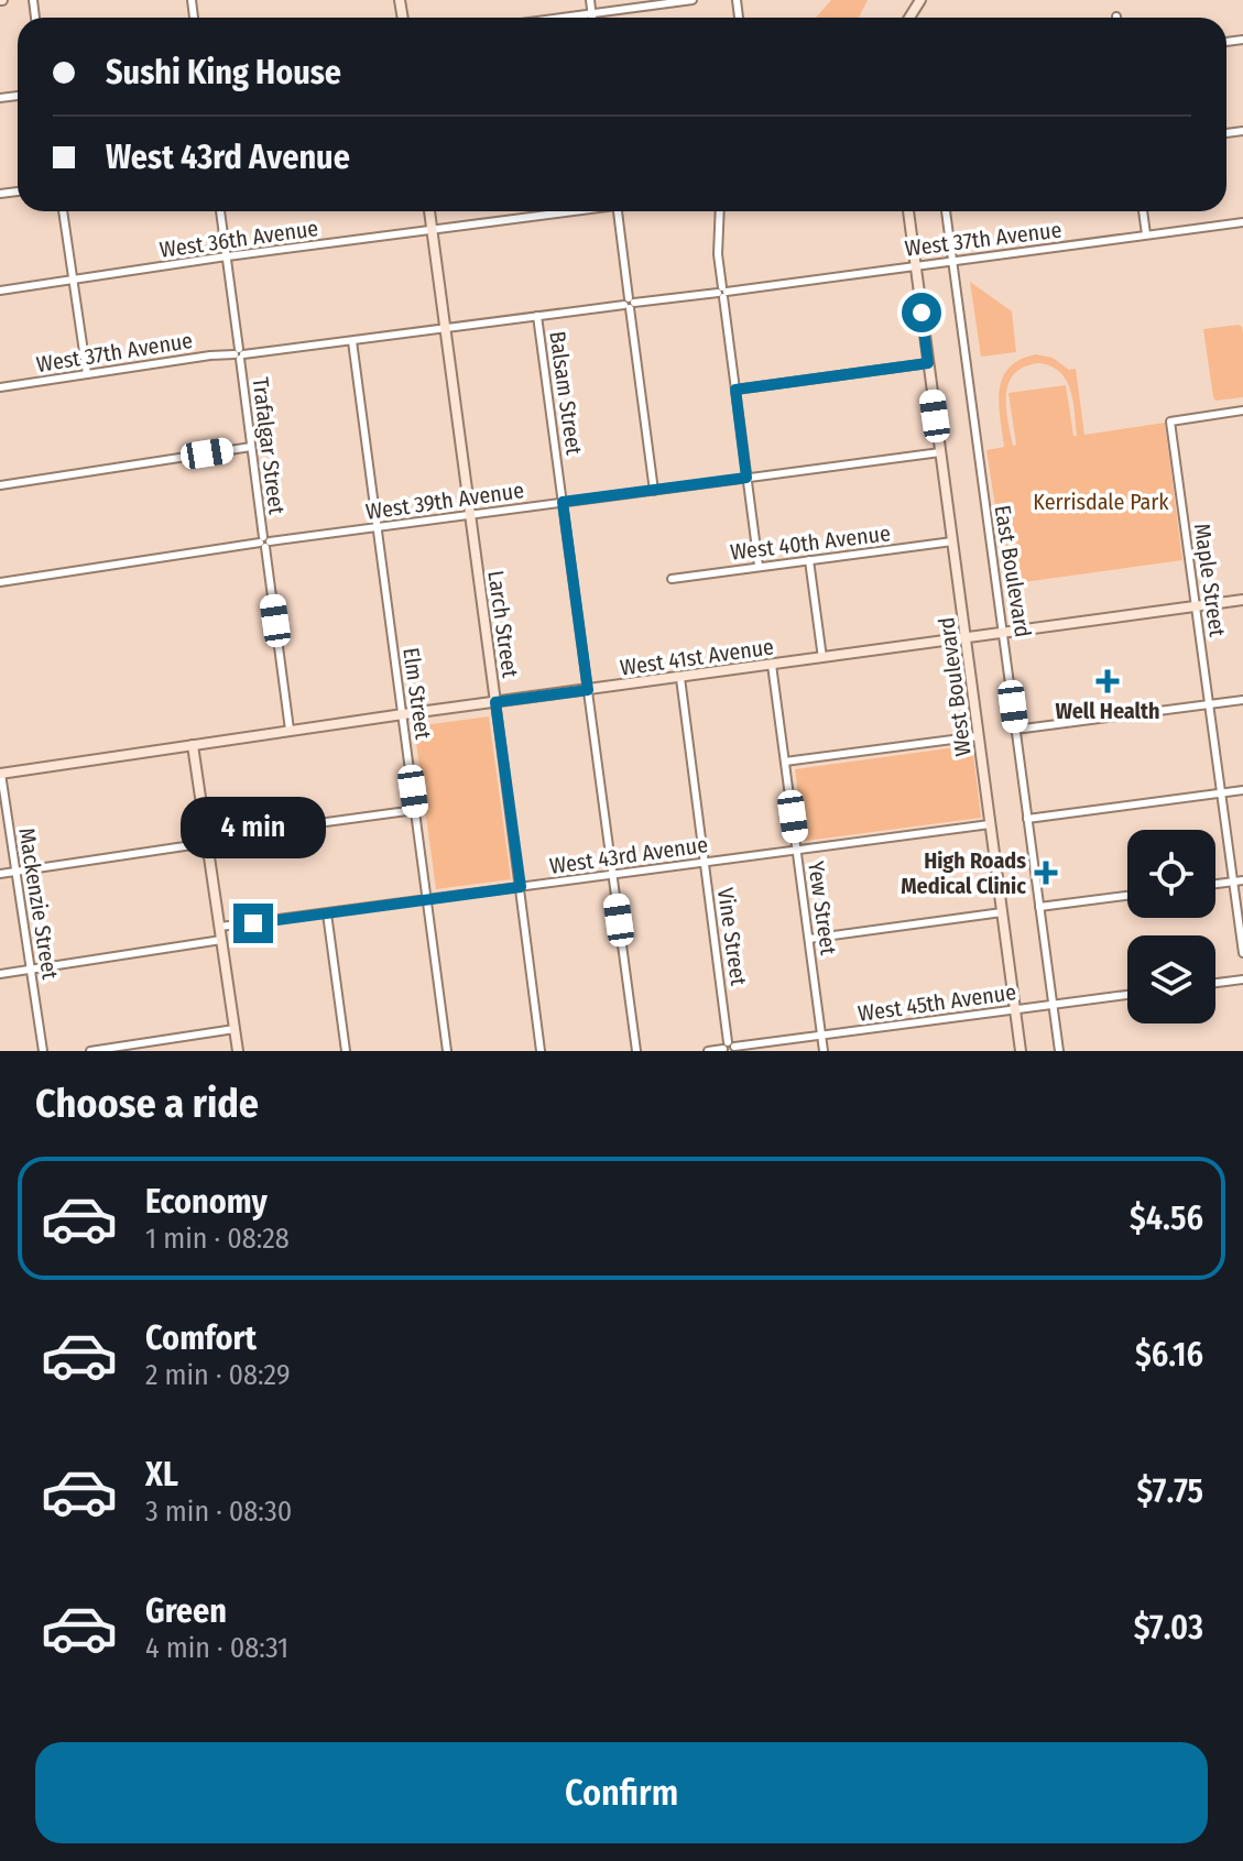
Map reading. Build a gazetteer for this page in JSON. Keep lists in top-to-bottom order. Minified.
{"streets":{"main road":["Larch Street","West 41st Avenue","West Boulevard","Mackenzie Street"],"street":["West 36th Avenue","West 37th Avenue","Balsam Street","Trafalgar Street","West 39th Avenue","West 40th Avenue","East Boulevard","Maple Street","Elm Street","West 43rd Avenue","Yew Street","Vine Street","West 45th Avenue"]},"crossings":[["West 36th Avenue","Trafalgar Street"],["West 36th Avenue","Larch Street"],["West 37th Avenue","Balsam Street"],["West 37th Avenue","Trafalgar Street"],["West 37th Avenue","East Boulevard"],["West 37th Avenue","Larch Street"],["West 37th Avenue","West Boulevard"],["West 37th Avenue","Elm Street"],["Balsam Street","West 39th Avenue"],["Balsam Street","West 41st Avenue"],["Balsam Street","West 43rd Avenue"],["Trafalgar Street","West 39th Avenue"],["Trafalgar Street","West 41st Avenue"],["West 39th Avenue","Larch Street"],["West 39th Avenue","West Boulevard"],["West 39th Avenue","Elm Street"],["West 40th Avenue","West Boulevard"],["East Boulevard","West 41st Avenue"],["East Boulevard","West 45th Avenue"],["Maple Street","West 41st Avenue"],["Larch Street","West 41st Avenue"],["Larch Street","West 43rd Avenue"],["West 41st Avenue","West Boulevard"],["West 41st Avenue","Elm Street"],["West 41st Avenue","Mackenzie Street"],["West 41st Avenue","Yew Street"],["West 41st Avenue","Vine Street"],["West Boulevard","West 43rd Avenue"],["West Boulevard","West 45th Avenue"],["Elm Street","West 43rd Avenue"],["West 43rd Avenue","Yew Street"],["West 43rd Avenue","Vine Street"],["Yew Street","West 45th Avenue"],["Vine Street","West 45th Avenue"]],"parks":["Kerrisdale Park"],"places":{"health":["Well Health","High Roads Medical Clinic"]},"page":{"banner":["Sushi King House","West 43rd Avenue"],"bubble":"4 min","heading":"Choose a ride","list":[{"name":"Economy","note":"1 min · 08:28","value":"$4.56"},{"name":"Comfort","note":"2 min · 08:29","value":"$6.16"},{"name":"XL","note":"3 min · 08:30","value":"$7.75"},{"name":"Green","note":"4 min · 08:31","value":"$7.03"}],"buttons":"Confirm"}}
